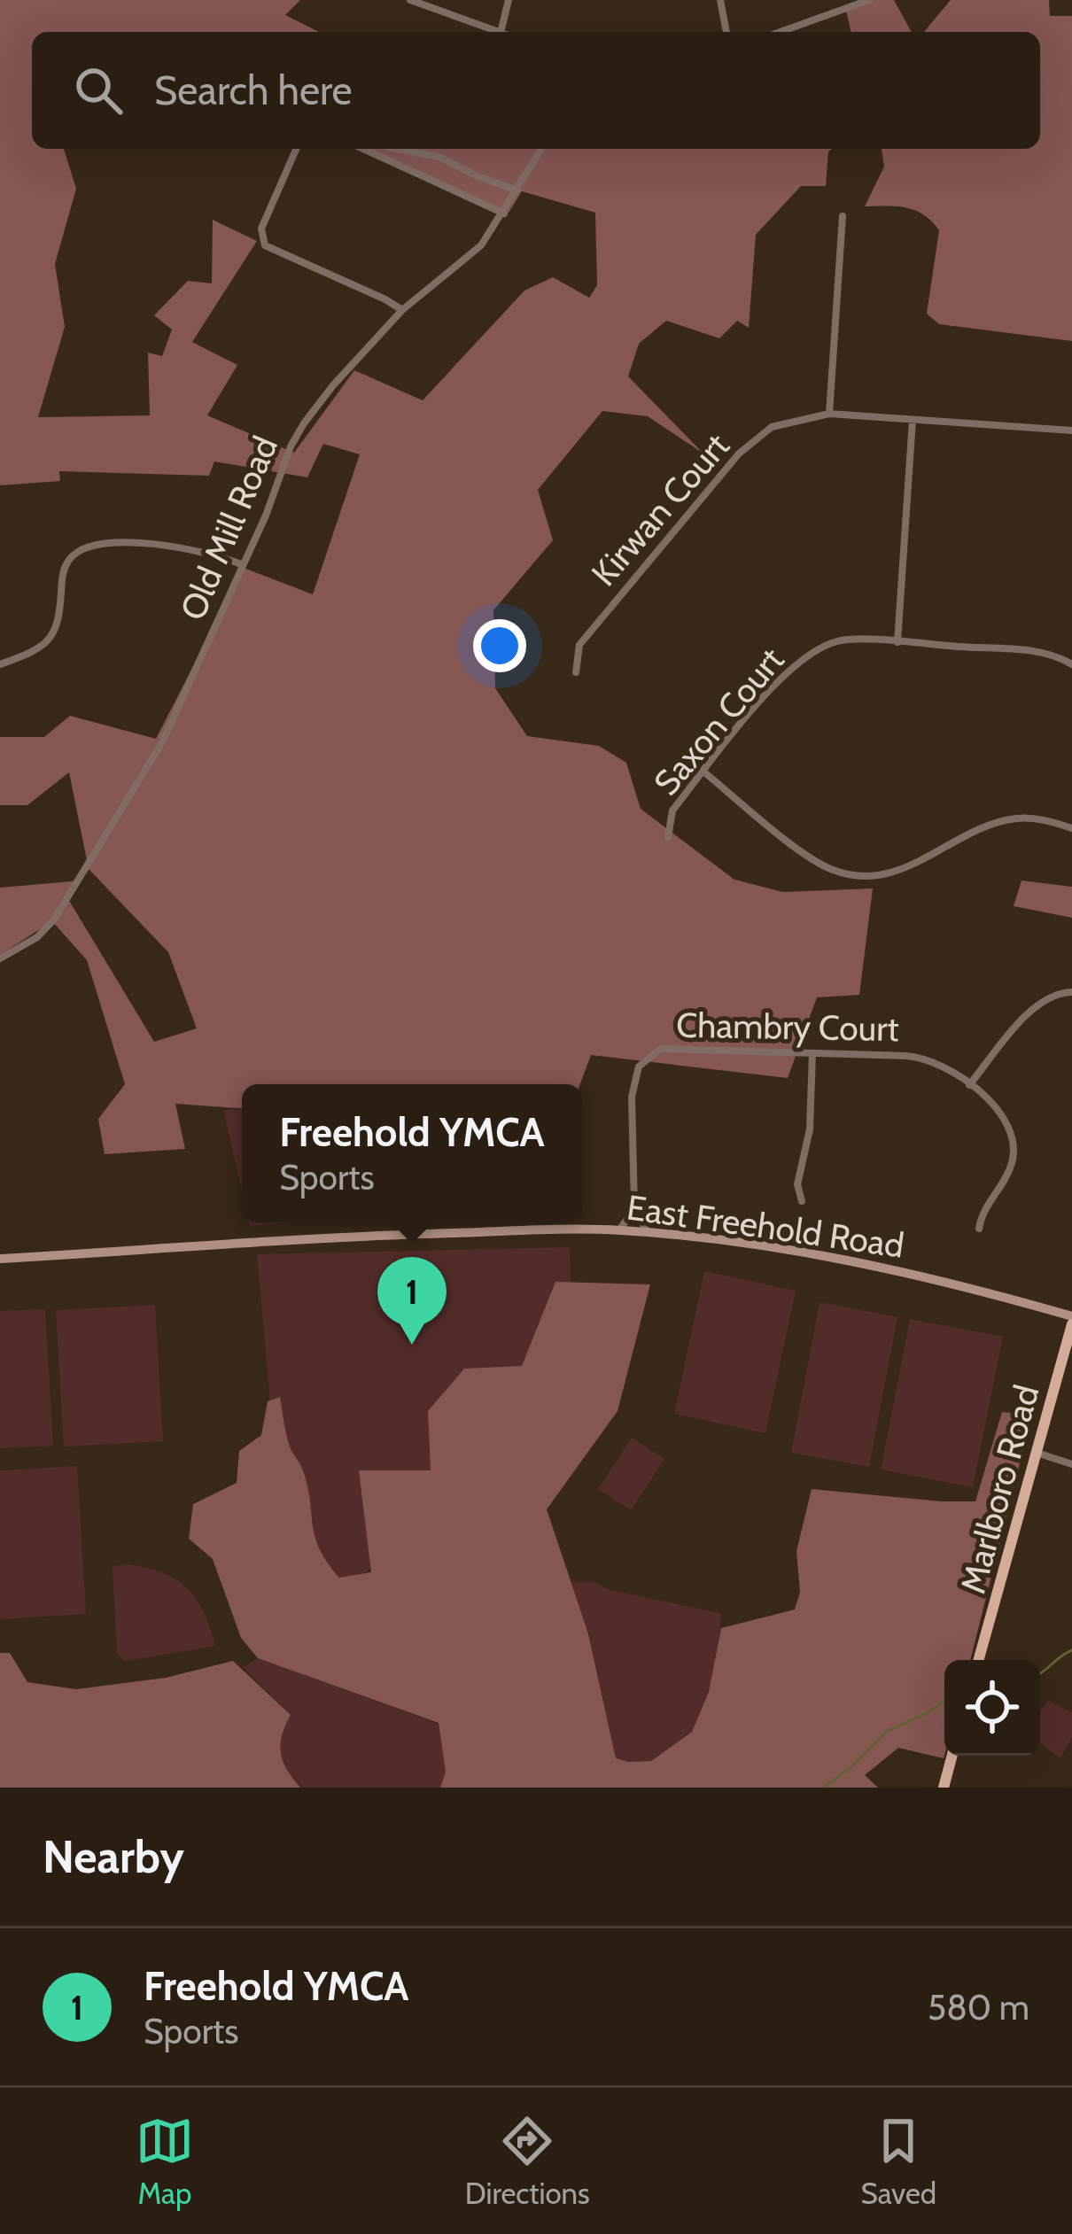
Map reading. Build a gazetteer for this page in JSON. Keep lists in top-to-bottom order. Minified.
{"streets":{"main road":["East Freehold Road","Marlboro Road"],"street":["Kirwan Court","Old Mill Road","Saxon Court","Chambry Court"]},"crossings":[["Chambry Court","East Freehold Road"]],"page":{"search":"Search here","popup":["Freehold YMCA","Sports"],"pins":"1","heading":"Nearby","list":[{"mark":"1","name":"Freehold YMCA","note":"Sports","value":"580 m"}],"nav":["Map","Directions","Saved"]}}
